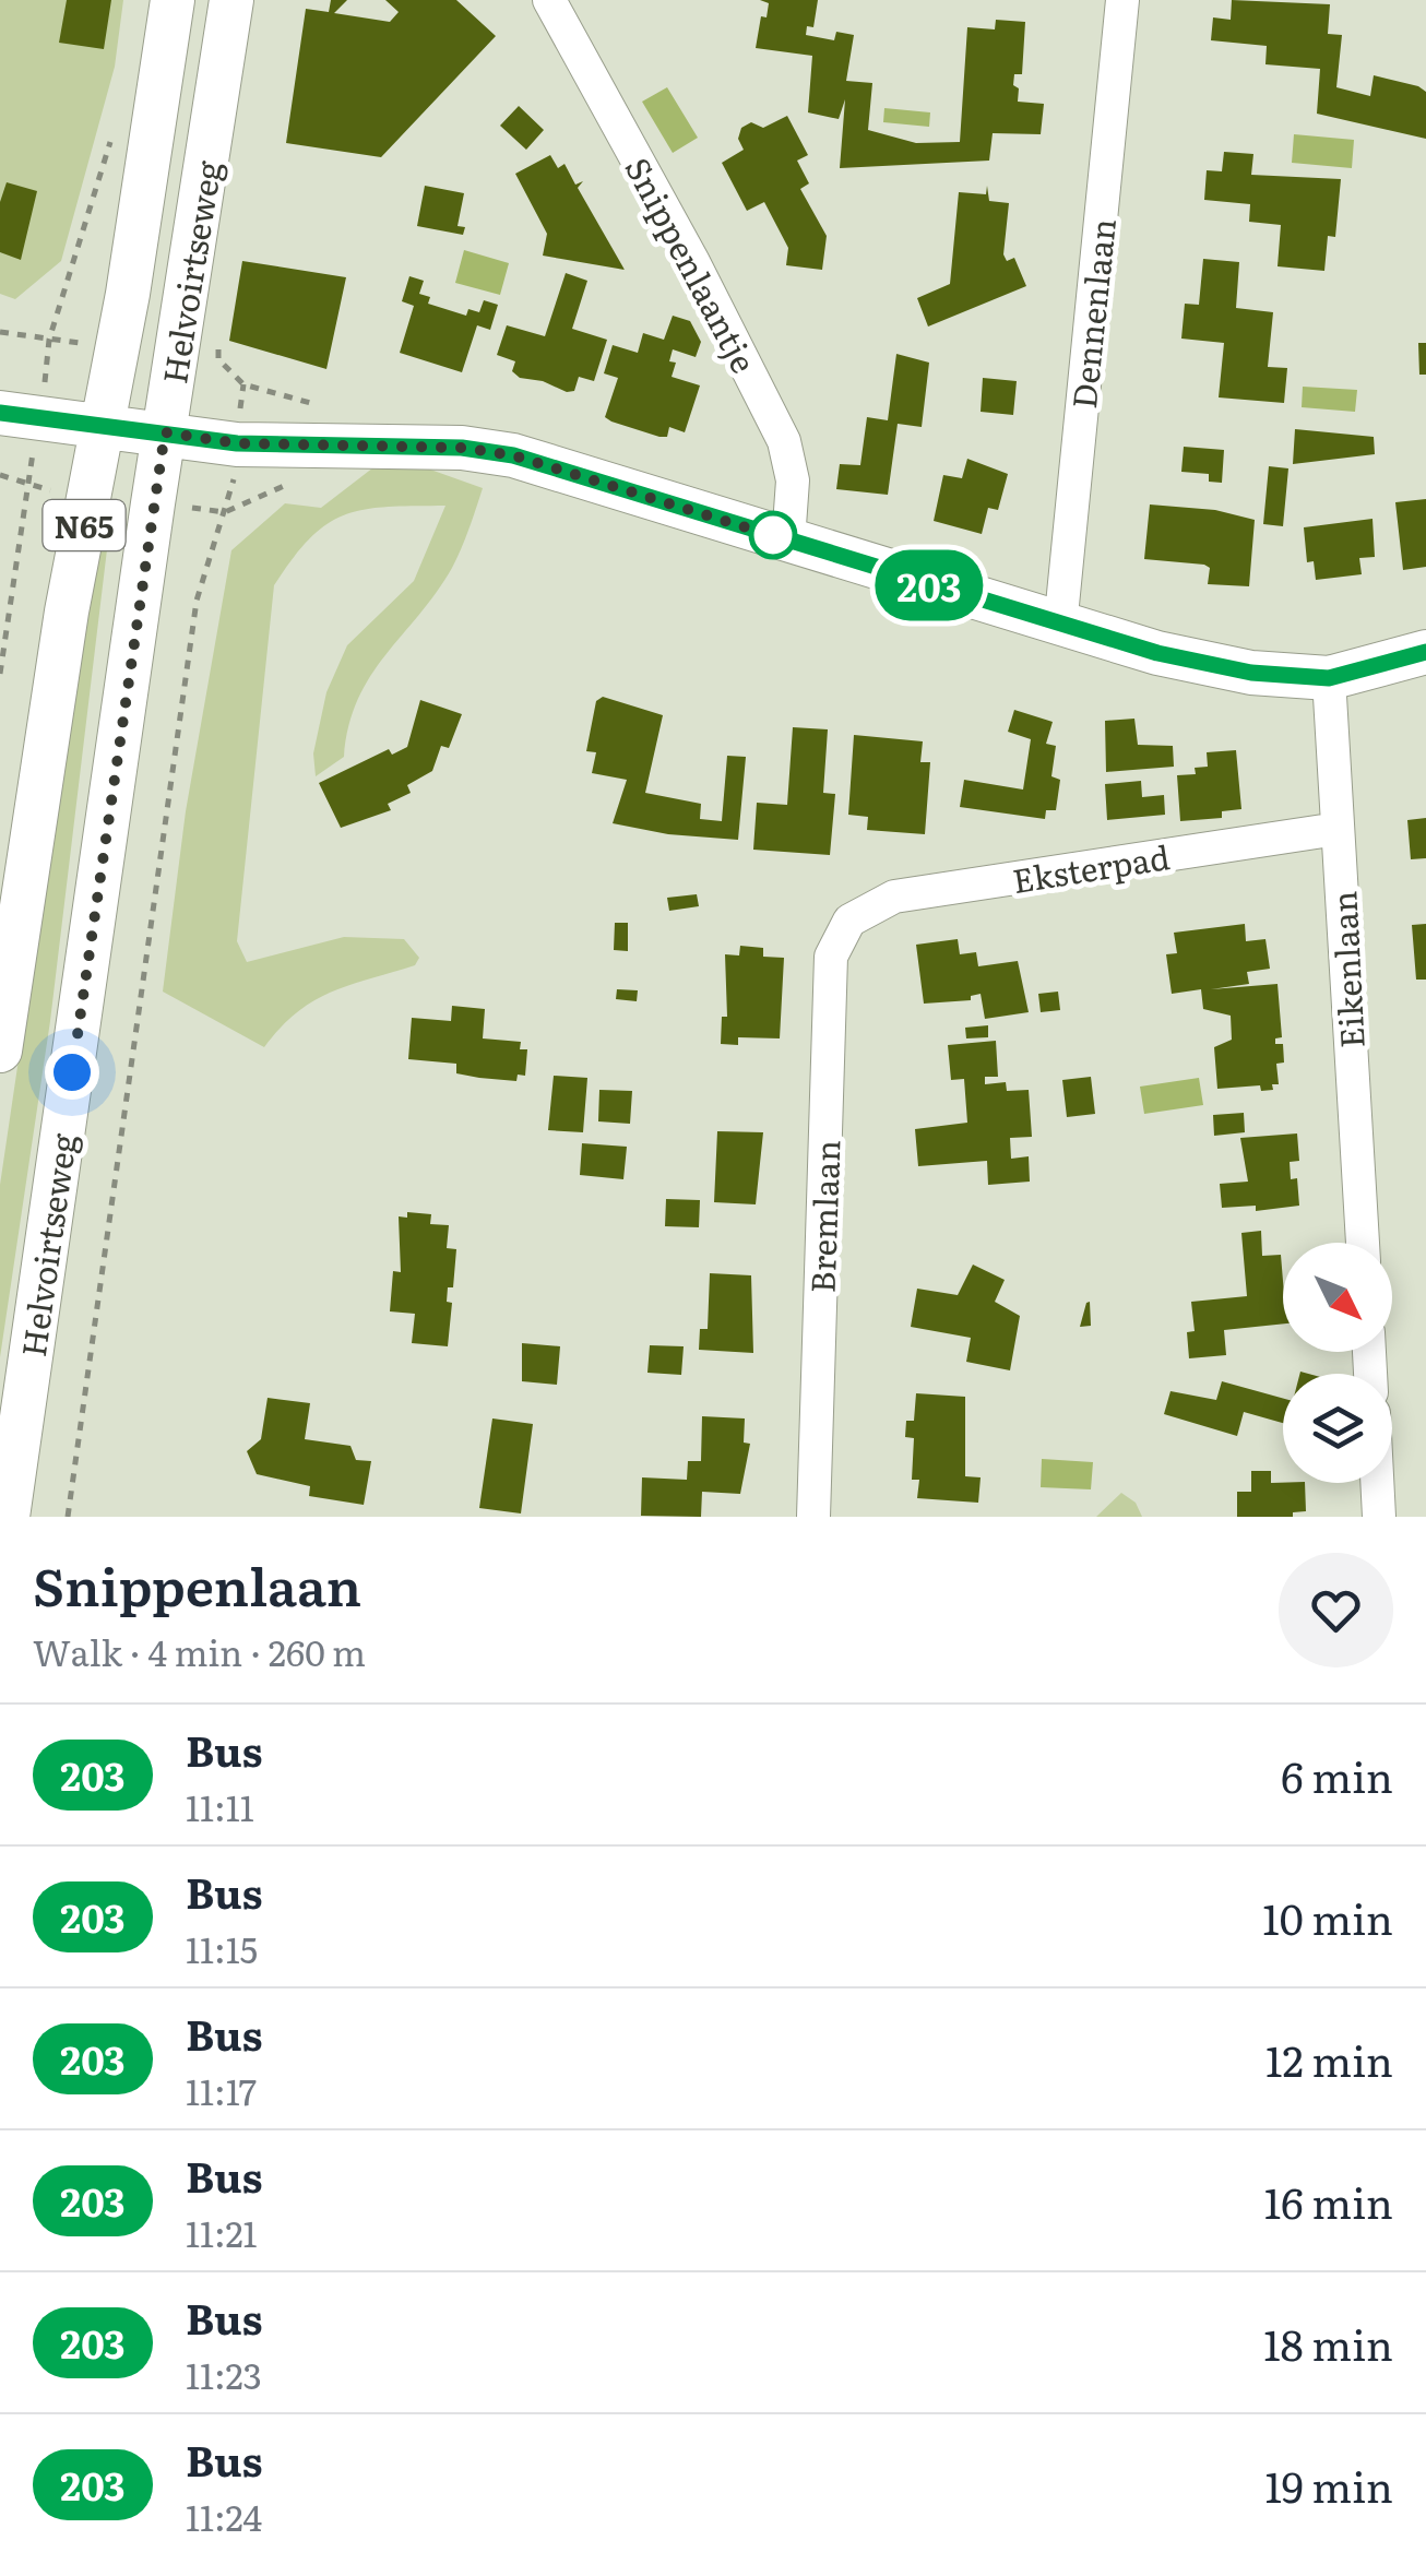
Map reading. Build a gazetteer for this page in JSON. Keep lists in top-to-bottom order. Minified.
{"streets":{"main road":["Helvoirtseweg","N65"],"street":["Snippenlaantje","Dennenlaan","Eksterpad","Eikenlaan","Bremlaan"]},"crossings":[["Eksterpad","Eikenlaan"],["Eksterpad","Bremlaan"]],"lines":["bus line 203"],"north":"bottom right","page":{"on_map":"203","heading":["Snippenlaan","Walk · 4 min · 260 m"],"list":[{"mark":"203","name":"Bus","note":"11:11","value":"6 min"},{"mark":"203","name":"Bus","note":"11:15","value":"10 min"},{"mark":"203","name":"Bus","note":"11:17","value":"12 min"},{"mark":"203","name":"Bus","note":"11:21","value":"16 min"},{"mark":"203","name":"Bus","note":"11:23","value":"18 min"},{"mark":"203","name":"Bus","note":"11:24","value":"19 min"}]}}
